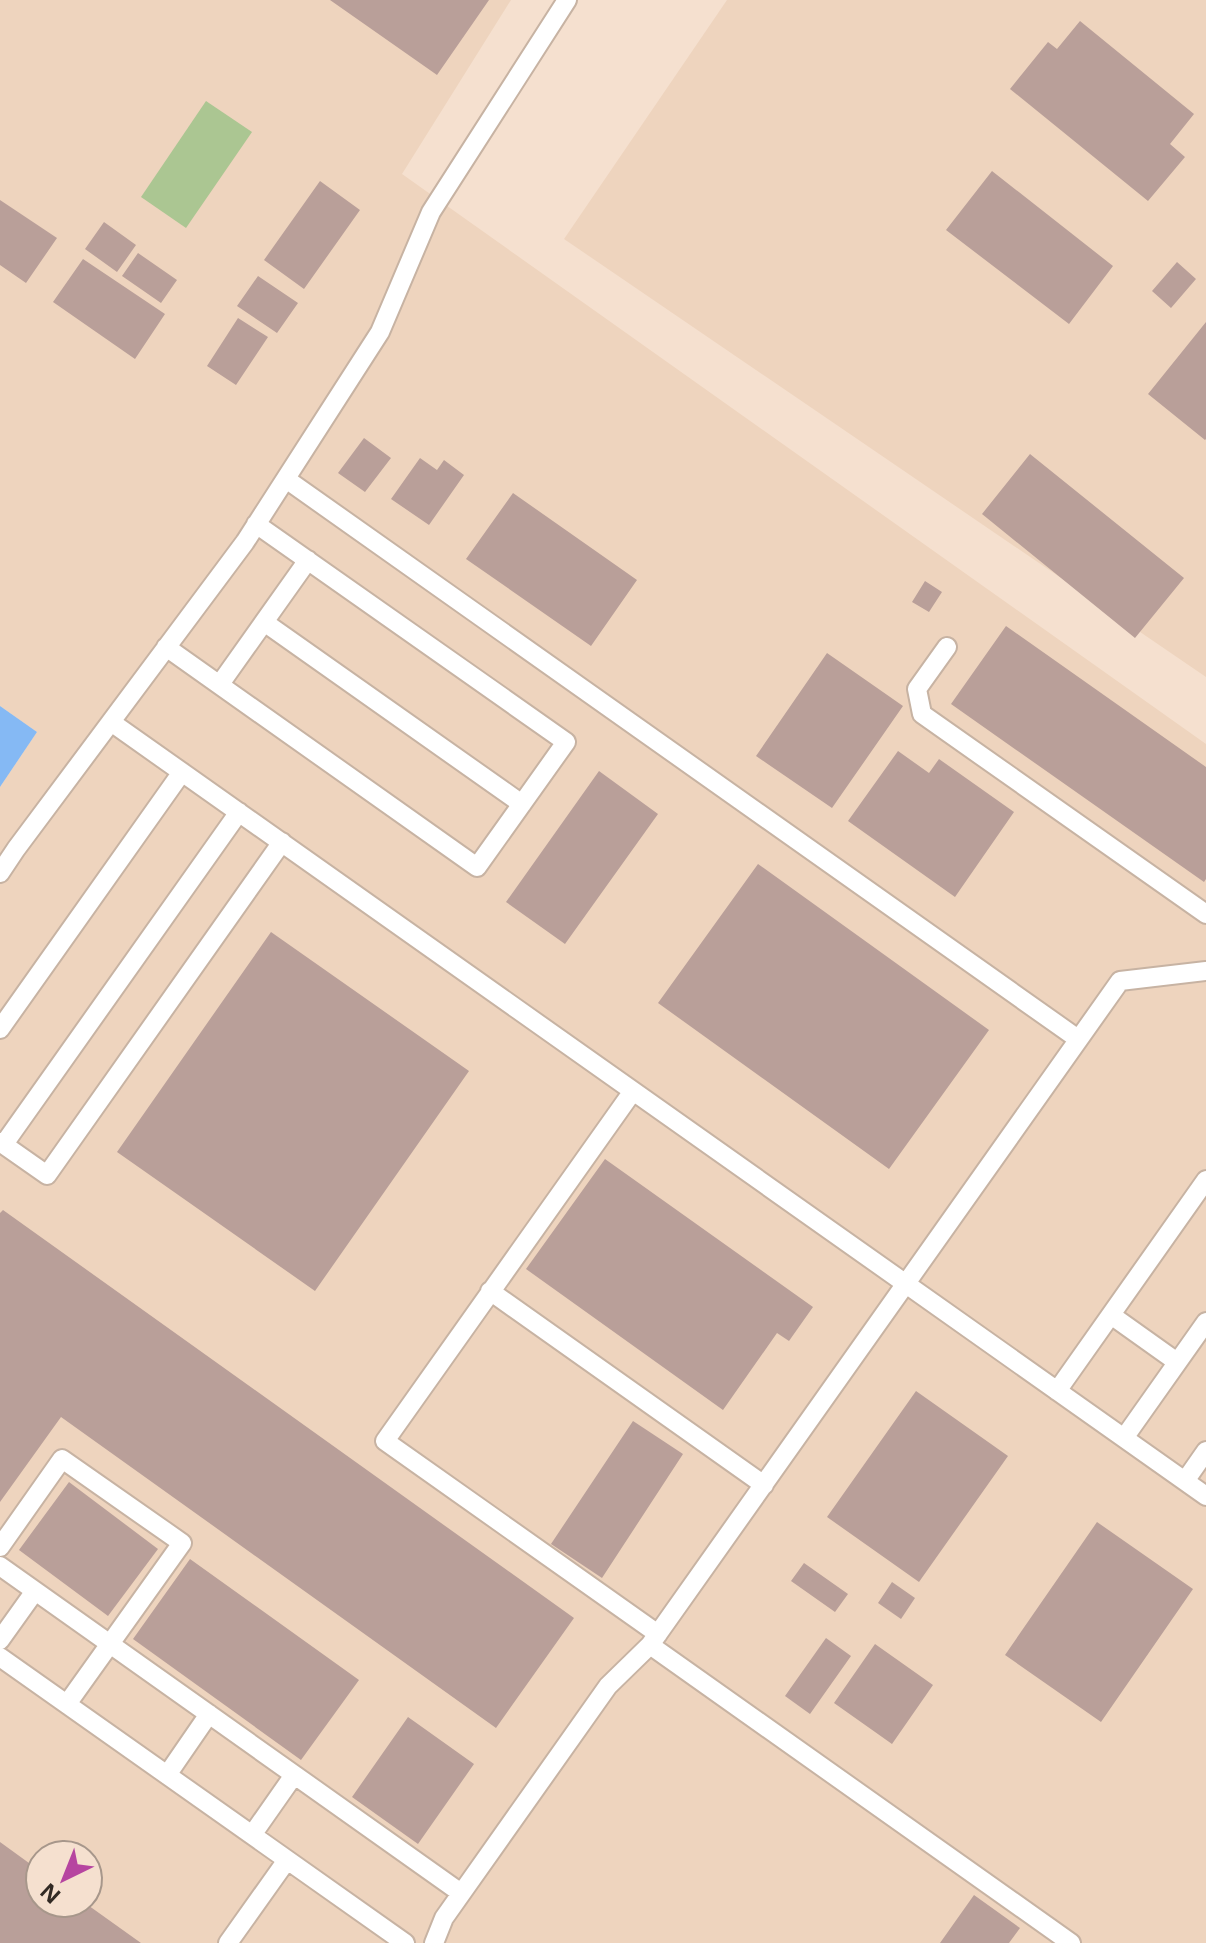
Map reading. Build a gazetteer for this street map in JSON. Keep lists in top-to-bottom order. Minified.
{"north":"bottom left"}
